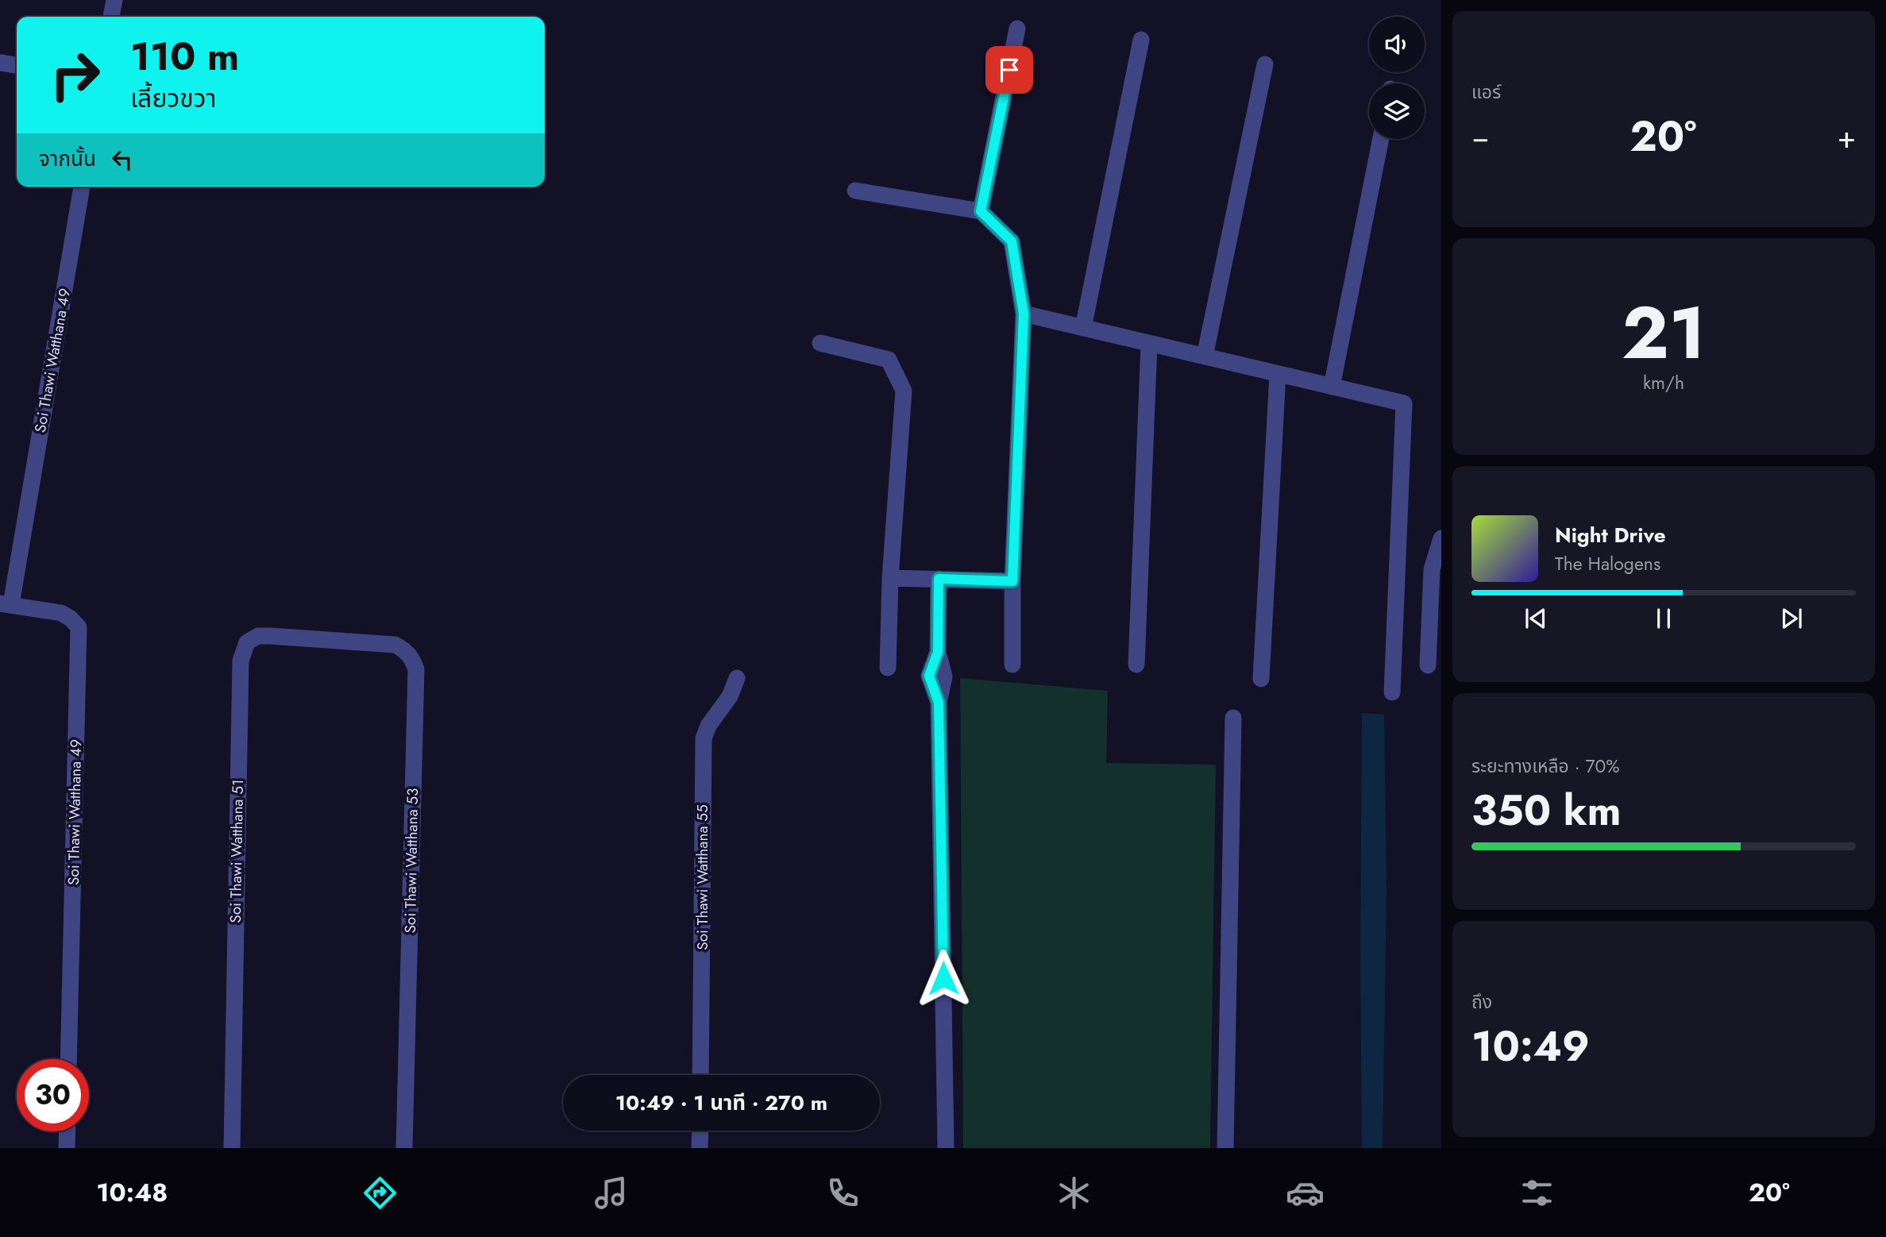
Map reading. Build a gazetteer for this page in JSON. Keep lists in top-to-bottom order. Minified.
{"streets":{"street":["Soi Thawi Watthana 49","Soi Thawi Watthana 51","Soi Thawi Watthana 53","Soi Thawi Watthana 55"]},"crossings":[["Soi Thawi Watthana 51","Soi Thawi Watthana 53"]],"page":{"tile":["แอร์",["21","km/h"],["ระยะทางเหลือ · 70%","350 km"],["ถึง","10:49"]],"turn":["110 m","เลี้ยวขวา"],"heat":["−","20°","+"],"then":"จากนั้น","song":["Night Drive","The Halogens"],"limit":"30","trip":"10:49 · 1 นาที · 270 m","tabs":["10:48","20°"]}}
